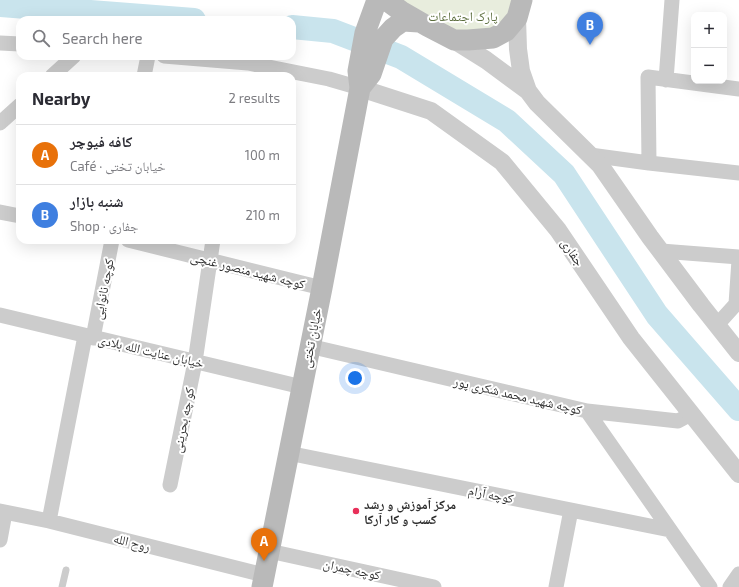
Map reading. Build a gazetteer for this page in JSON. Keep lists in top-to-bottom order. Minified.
{"streets":{"main road":["خیابان تختی"],"street":["جفاری","کوچه شهید منصور غنچی","کوچه نانوایی","خیابان عنایت الله بلادی","کوچه شهید محمد شکری پور","کو چه بحرینی","کوچه آرام","روح الله","کوچه چمران"]},"crossings":[["جفاری","خیابان تختی"],["کوچه شهید منصور غنچی","خیابان تختی"],["کوچه شهید منصور غنچی","کو چه بحرینی"],["کوچه نانوایی","خیابان عنایت الله بلادی"],["کوچه نانوایی","روح الله"],["خیابان تختی","خیابان عنایت الله بلادی"],["خیابان تختی","کوچه شهید محمد شکری پور"],["خیابان تختی","کوچه آرام"],["خیابان تختی","روح الله"],["خیابان تختی","کوچه چمران"],["خیابان عنایت الله بلادی","کو چه بحرینی"],["کوچه شهید محمد شکری پور","کوچه آرام"]],"parks":["پارک اجتماعات"],"places":["مرکز آموزش و رشد کسب و کار آرکا"],"page":{"map_buttons":["+","−"],"pins":["B","A"],"search":"Search here","heading":["Nearby","2 results"],"list":[{"mark":"A","name":"کافه فیوچر","note":"Café · خیابان تختی","value":"100 m"},{"mark":"B","name":"شنبه بازار","note":"Shop · جفاری","value":"210 m"}]}}
